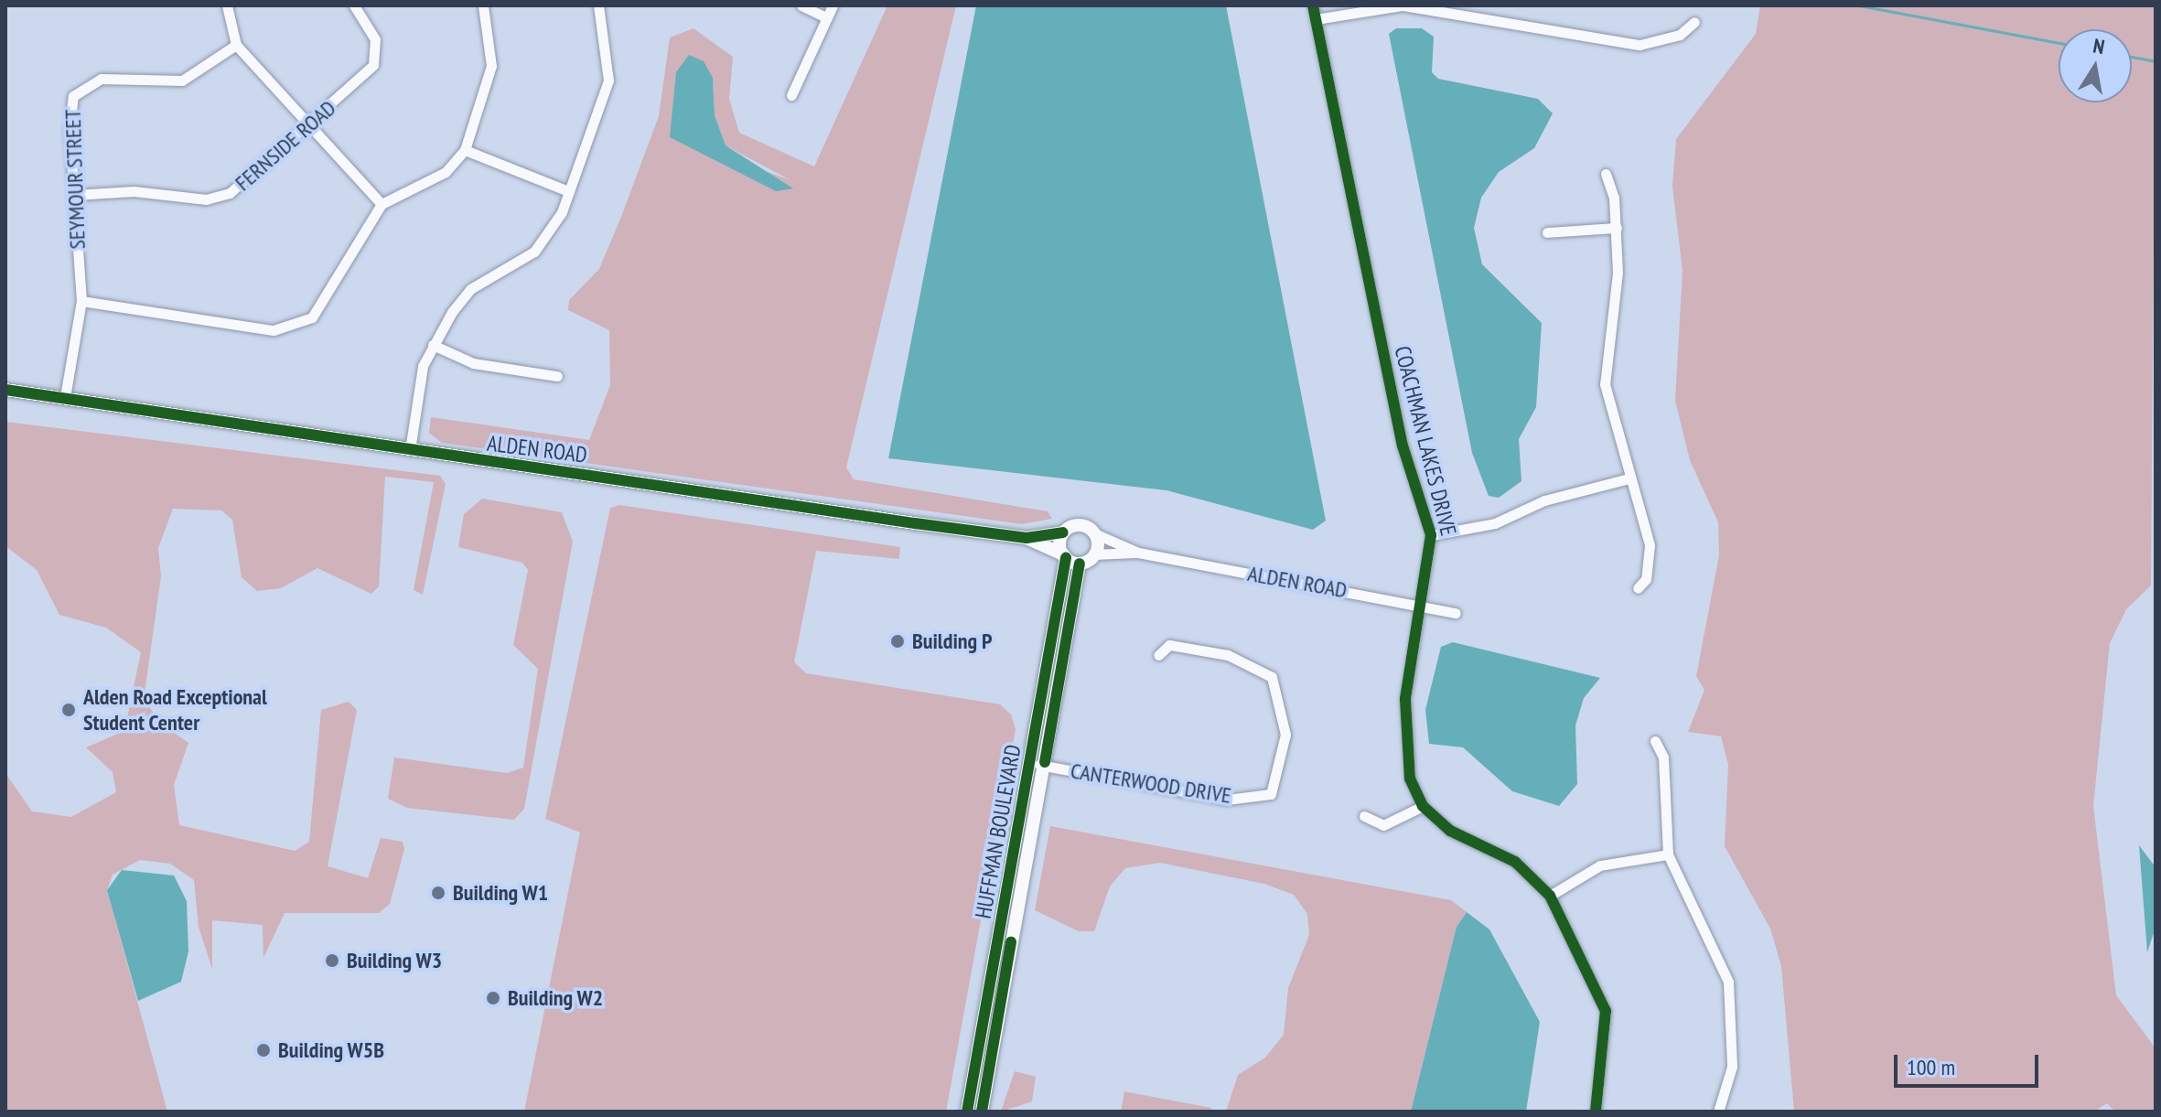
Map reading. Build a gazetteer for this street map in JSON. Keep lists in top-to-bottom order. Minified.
{"streets":{"street":["FERNSIDE ROAD","SEYMOUR STREET","COACHMAN LAKES DRIVE","ALDEN ROAD","CANTERWOOD DRIVE","HUFFMAN BOULEVARD"]},"crossings":[["FERNSIDE ROAD","SEYMOUR STREET"],["SEYMOUR STREET","ALDEN ROAD"],["COACHMAN LAKES DRIVE","ALDEN ROAD"],["ALDEN ROAD","HUFFMAN BOULEVARD"],["CANTERWOOD DRIVE","HUFFMAN BOULEVARD"]],"places":["Building P","Alden Road Exceptional Student Center","Building W1","Building W3","Building W2","Building W5B"],"scale_bar":"100 m","north":"top"}
